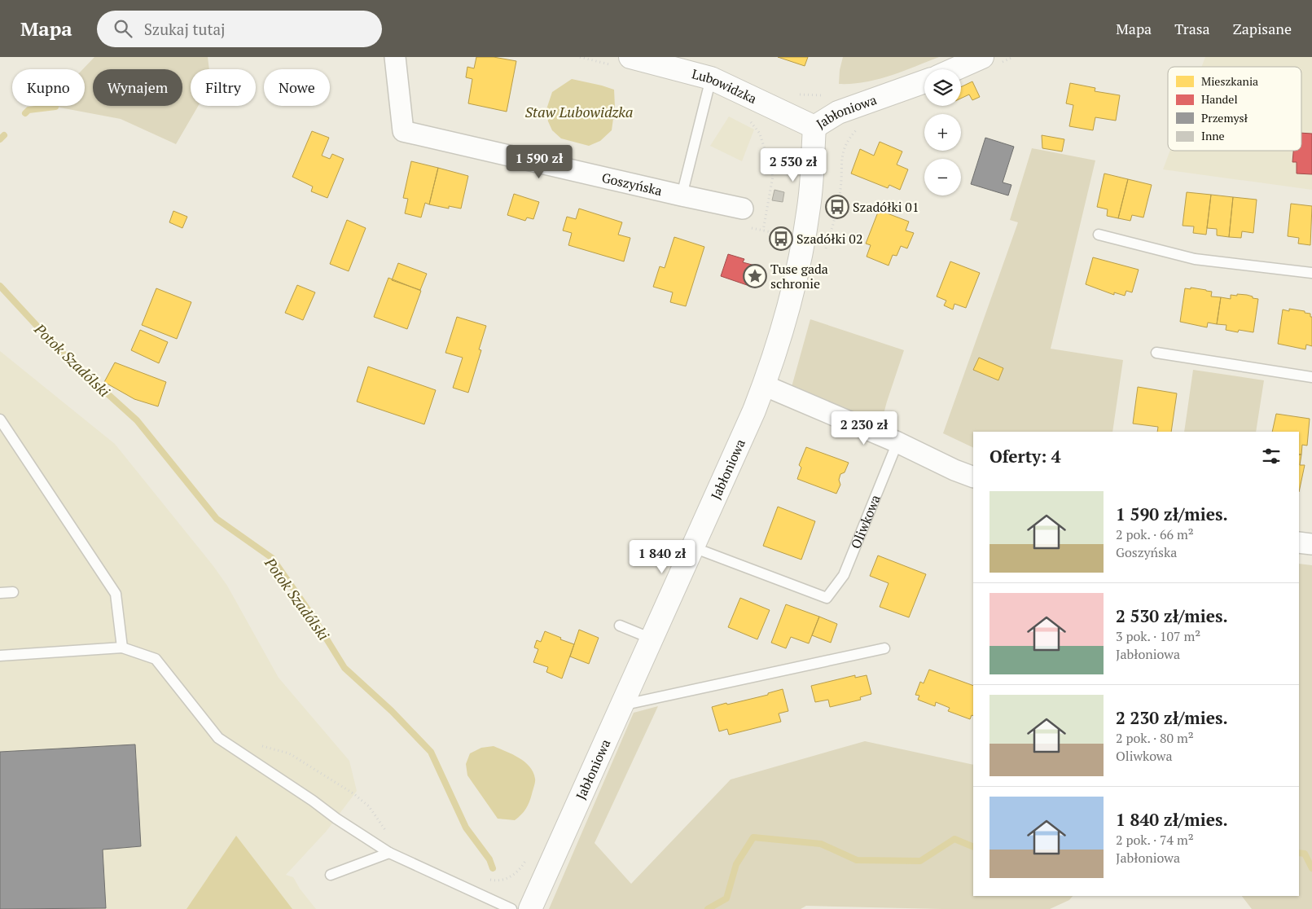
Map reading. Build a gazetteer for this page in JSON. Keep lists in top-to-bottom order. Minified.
{"streets":{"main road":["Lubowidzka","Jabłoniowa"],"street":["Goszyńska"],"lane":["Oliwkowa"]},"crossings":[["Lubowidzka","Jabłoniowa"],["Jabłoniowa","Oliwkowa"]],"water":["Staw Lubowidzka","Potok Szadólski"],"places":{"bus stop":["Szadółki 01","Szadółki 02"],"place":["Tuse gada schronie"]},"legend":["Mieszkania","Handel","Przemysł","Inne"],"page":{"header":"Mapa","search":"Szukaj tutaj","nav":["Mapa","Trasa","Zapisane"],"map_buttons":["+","−"],"chip":["Kupno","Wynajem","Filtry","Nowe"],"price":["1 590 zł","2 530 zł","2 230 zł","1 840 zł"],"heading":"Oferty: 4","list":[{"name":"1 590 zł/mies.","note":"2 pok. · 66 m² · Goszyńska"},{"name":"2 530 zł/mies.","note":"3 pok. · 107 m² · Jabłoniowa"},{"name":"2 230 zł/mies.","note":"2 pok. · 80 m² · Oliwkowa"},{"name":"1 840 zł/mies.","note":"2 pok. · 74 m² · Jabłoniowa"}]}}
